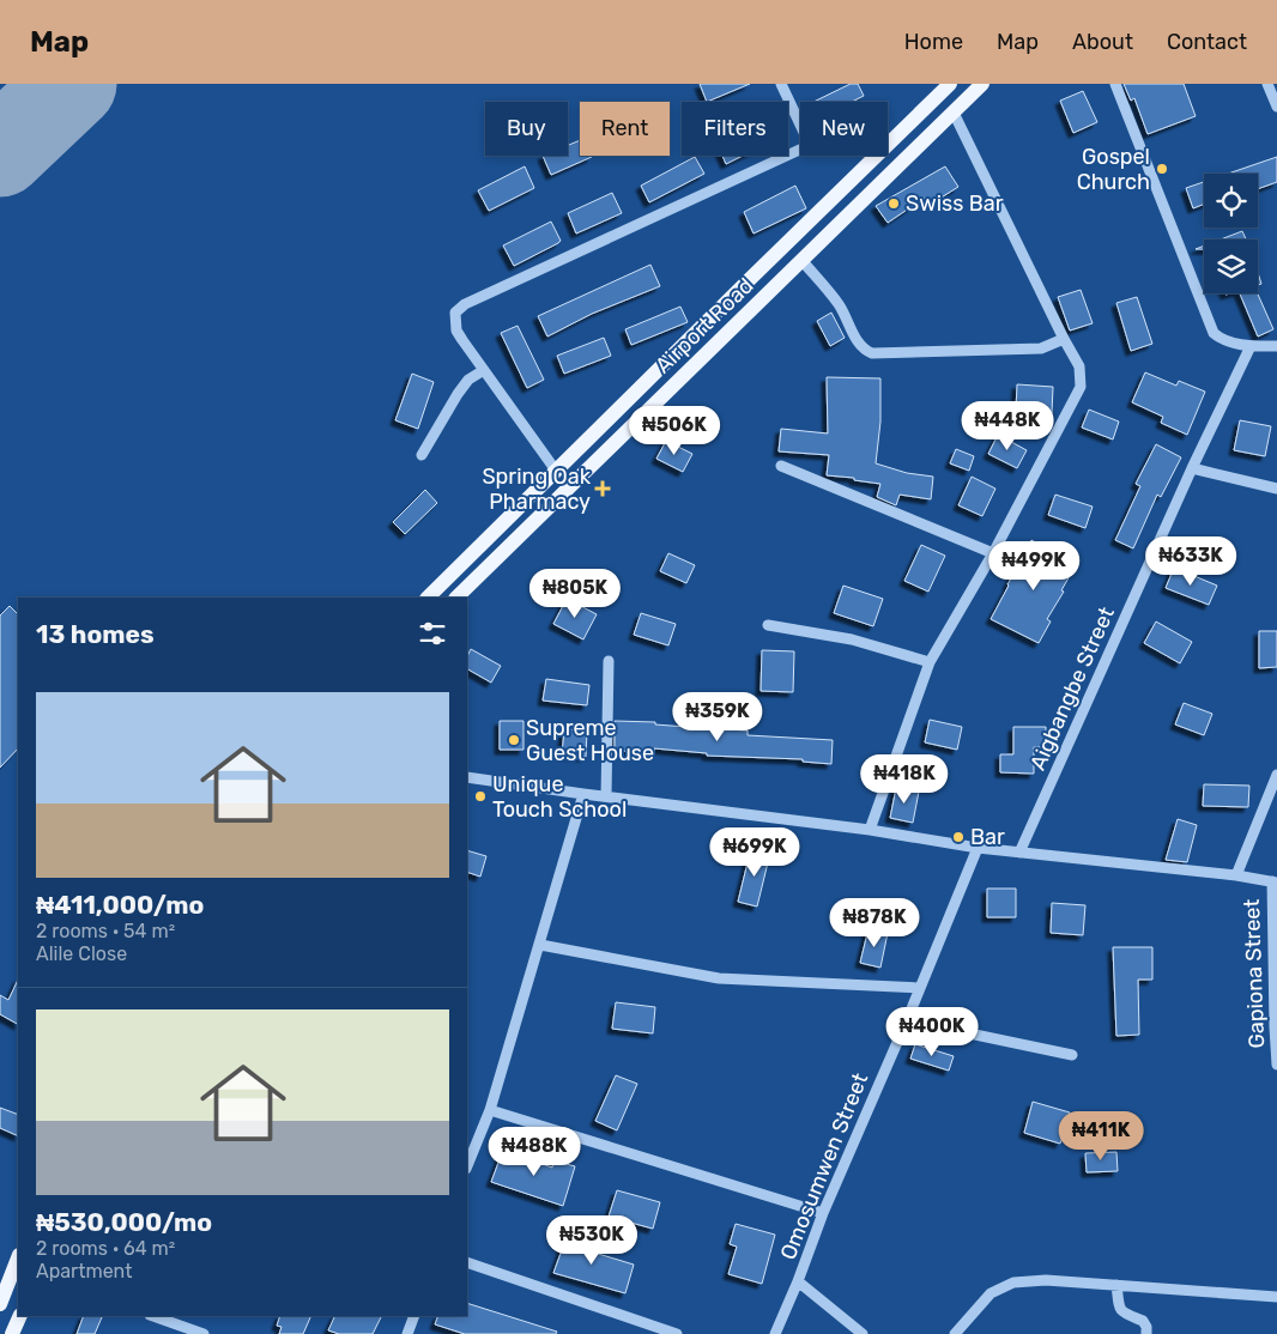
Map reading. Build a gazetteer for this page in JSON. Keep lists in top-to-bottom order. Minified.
{"streets":{"main road":["Airport Road"],"street":["Aigbangbe Street","Gapiona Street","Omosumwen Street"]},"places":{"other":["Gospel Church","Swiss Bar","Supreme Guest House","Unique Touch School","Bar"],"health":["Spring Oak Pharmacy"]},"page":{"header":"Map","nav":["Home","Map","About","Contact"],"chip":["Buy","Rent","Filters","New"],"price":["₦448K","₦506K","₦633K","₦499K","₦805K","₦359K","₦418K","₦699K","₦878K","₦400K","₦411K","₦488K","₦530K"],"heading":"13 homes","list":[{"name":"₦411,000/mo","note":"2 rooms · 54 m² · Alile Close"},{"name":"₦530,000/mo","note":"2 rooms · 64 m² · Apartment"}]}}
